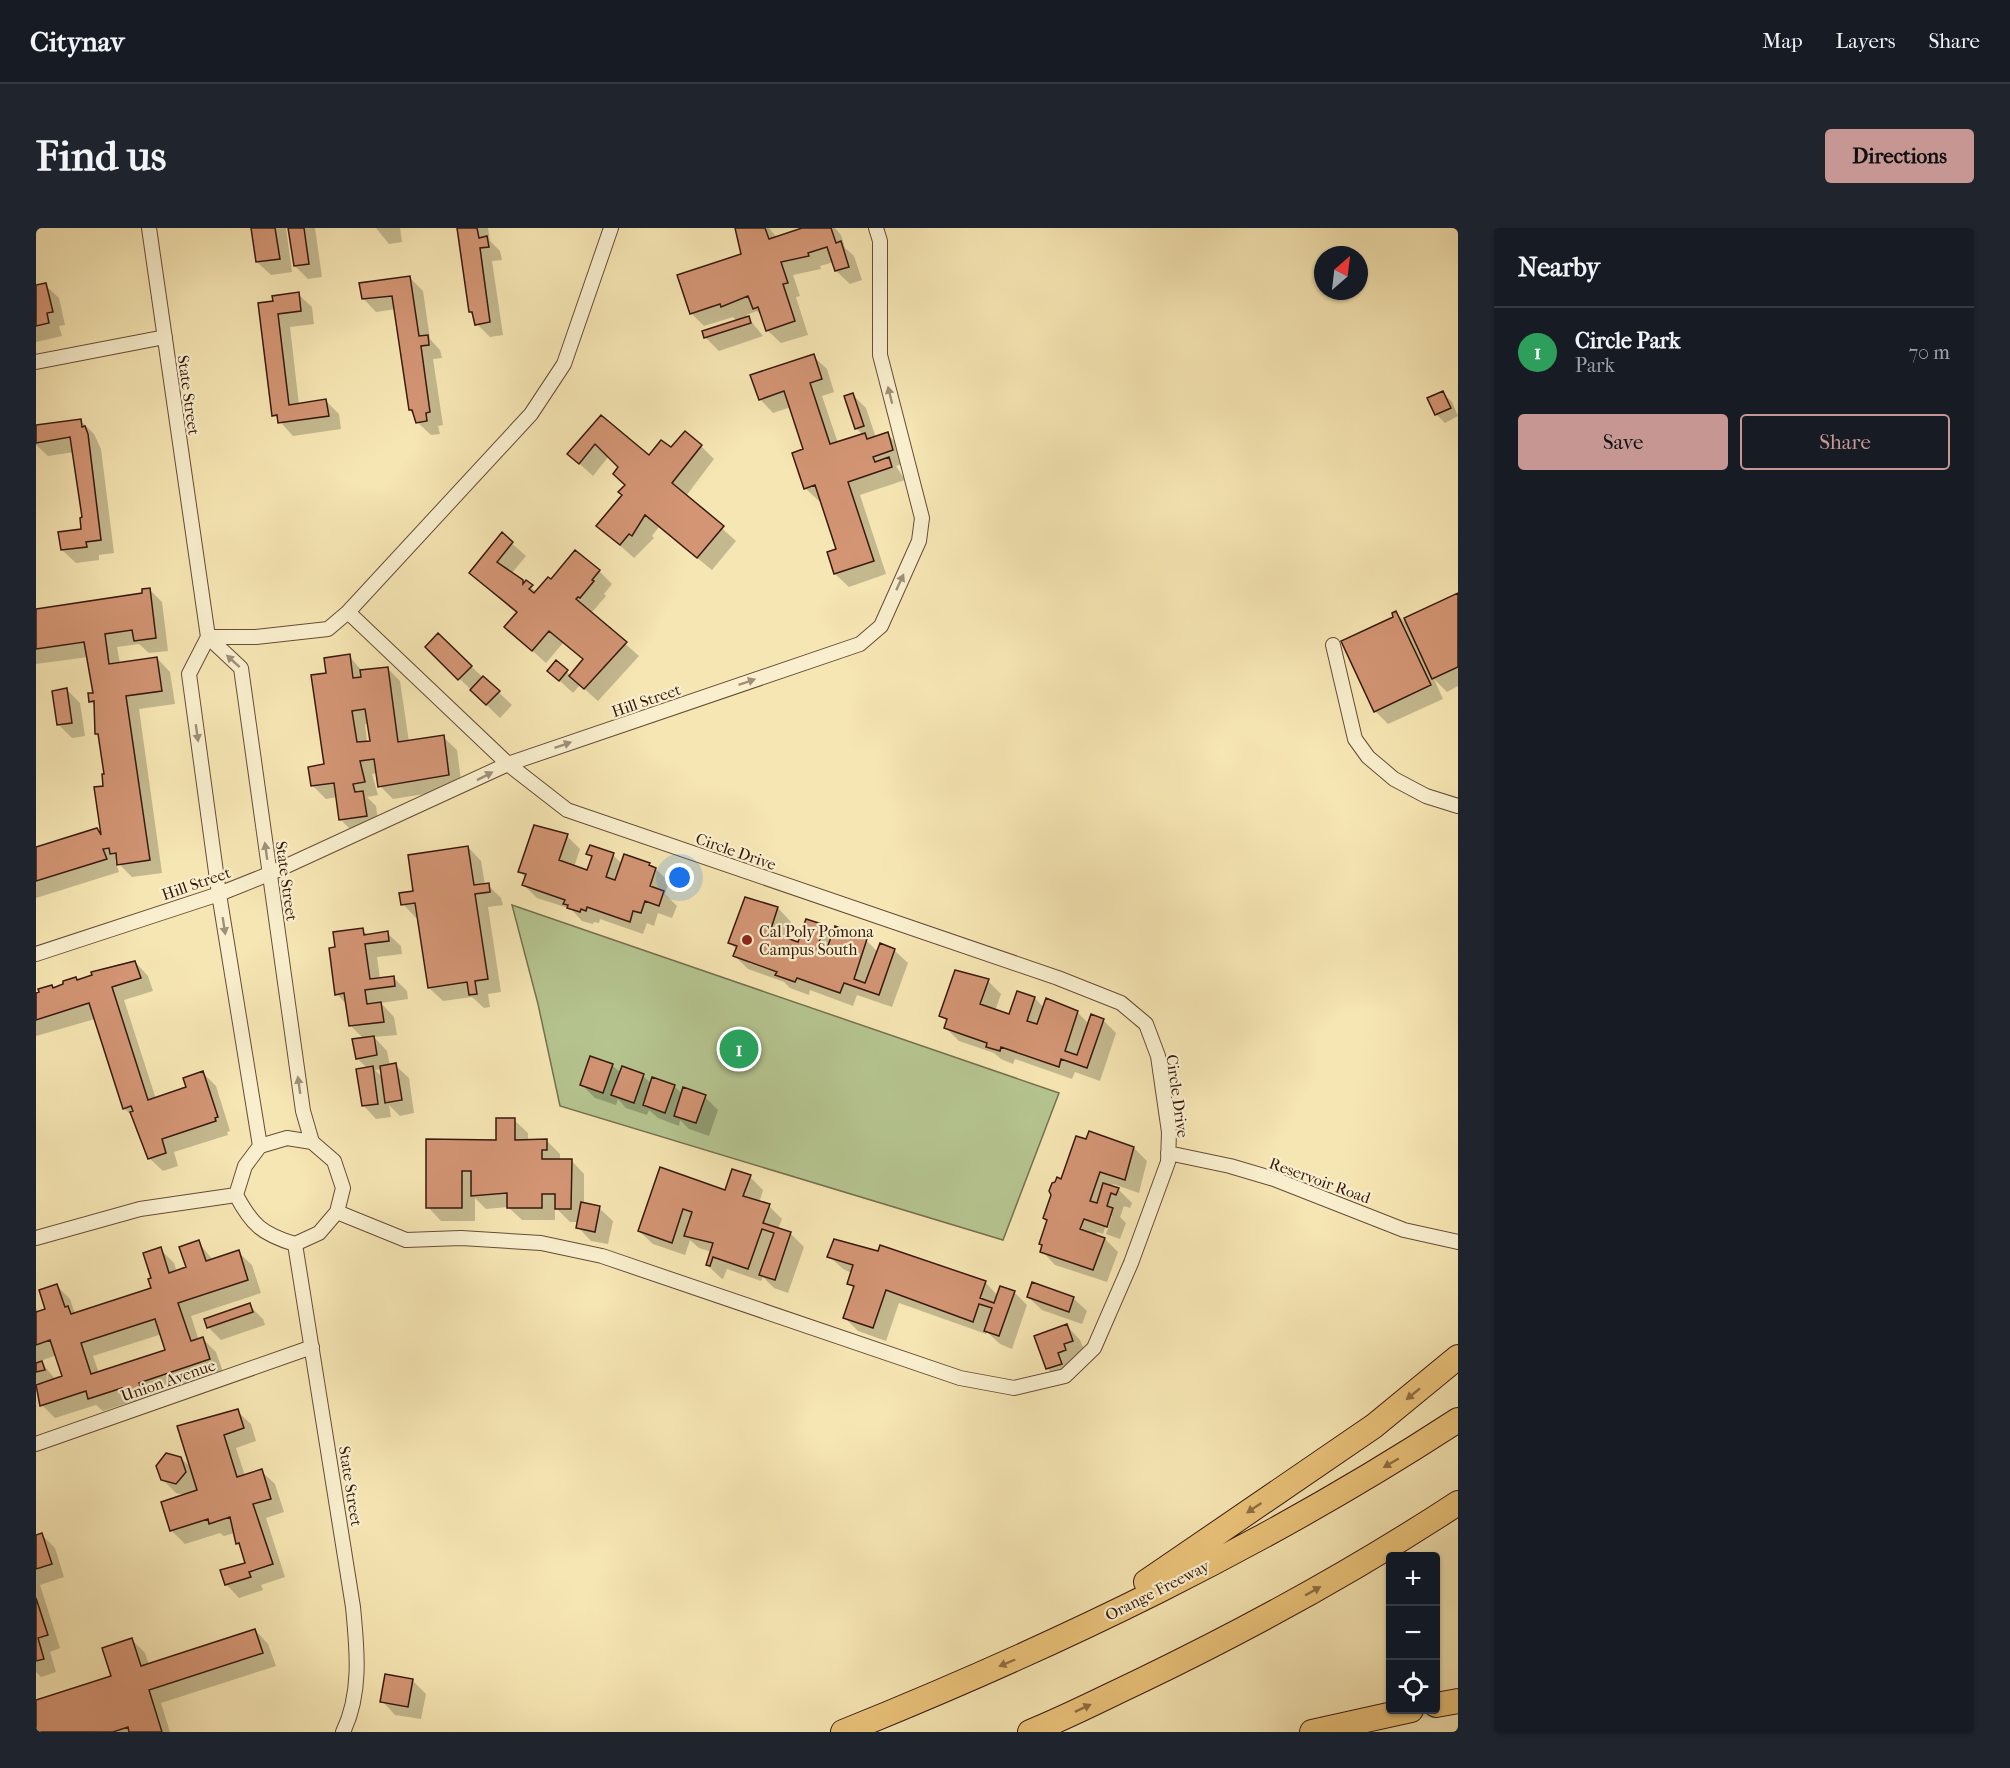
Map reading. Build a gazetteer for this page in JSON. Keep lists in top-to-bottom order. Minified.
{"streets":{"highway":["Orange Freeway"],"street":["State Street","Hill Street","Circle Drive","Reservoir Road","Union Avenue"]},"crossings":[["State Street","Hill Street"],["State Street","Circle Drive"],["State Street","Union Avenue"],["Hill Street","Circle Drive"],["Circle Drive","Reservoir Road"]],"one_way":["Hill Street"],"places":["Cal Poly Pomona Campus South"],"north":"top right","page":{"header":"Citynav","nav":["Map","Layers","Share"],"buttons":["Directions",["Save","Share"]],"title":"Find us","heading":"Nearby","list":[{"mark":"1","name":"Circle Park","note":"Park","value":"70 m"}],"pins":"1","map_buttons":["+","−"]}}
